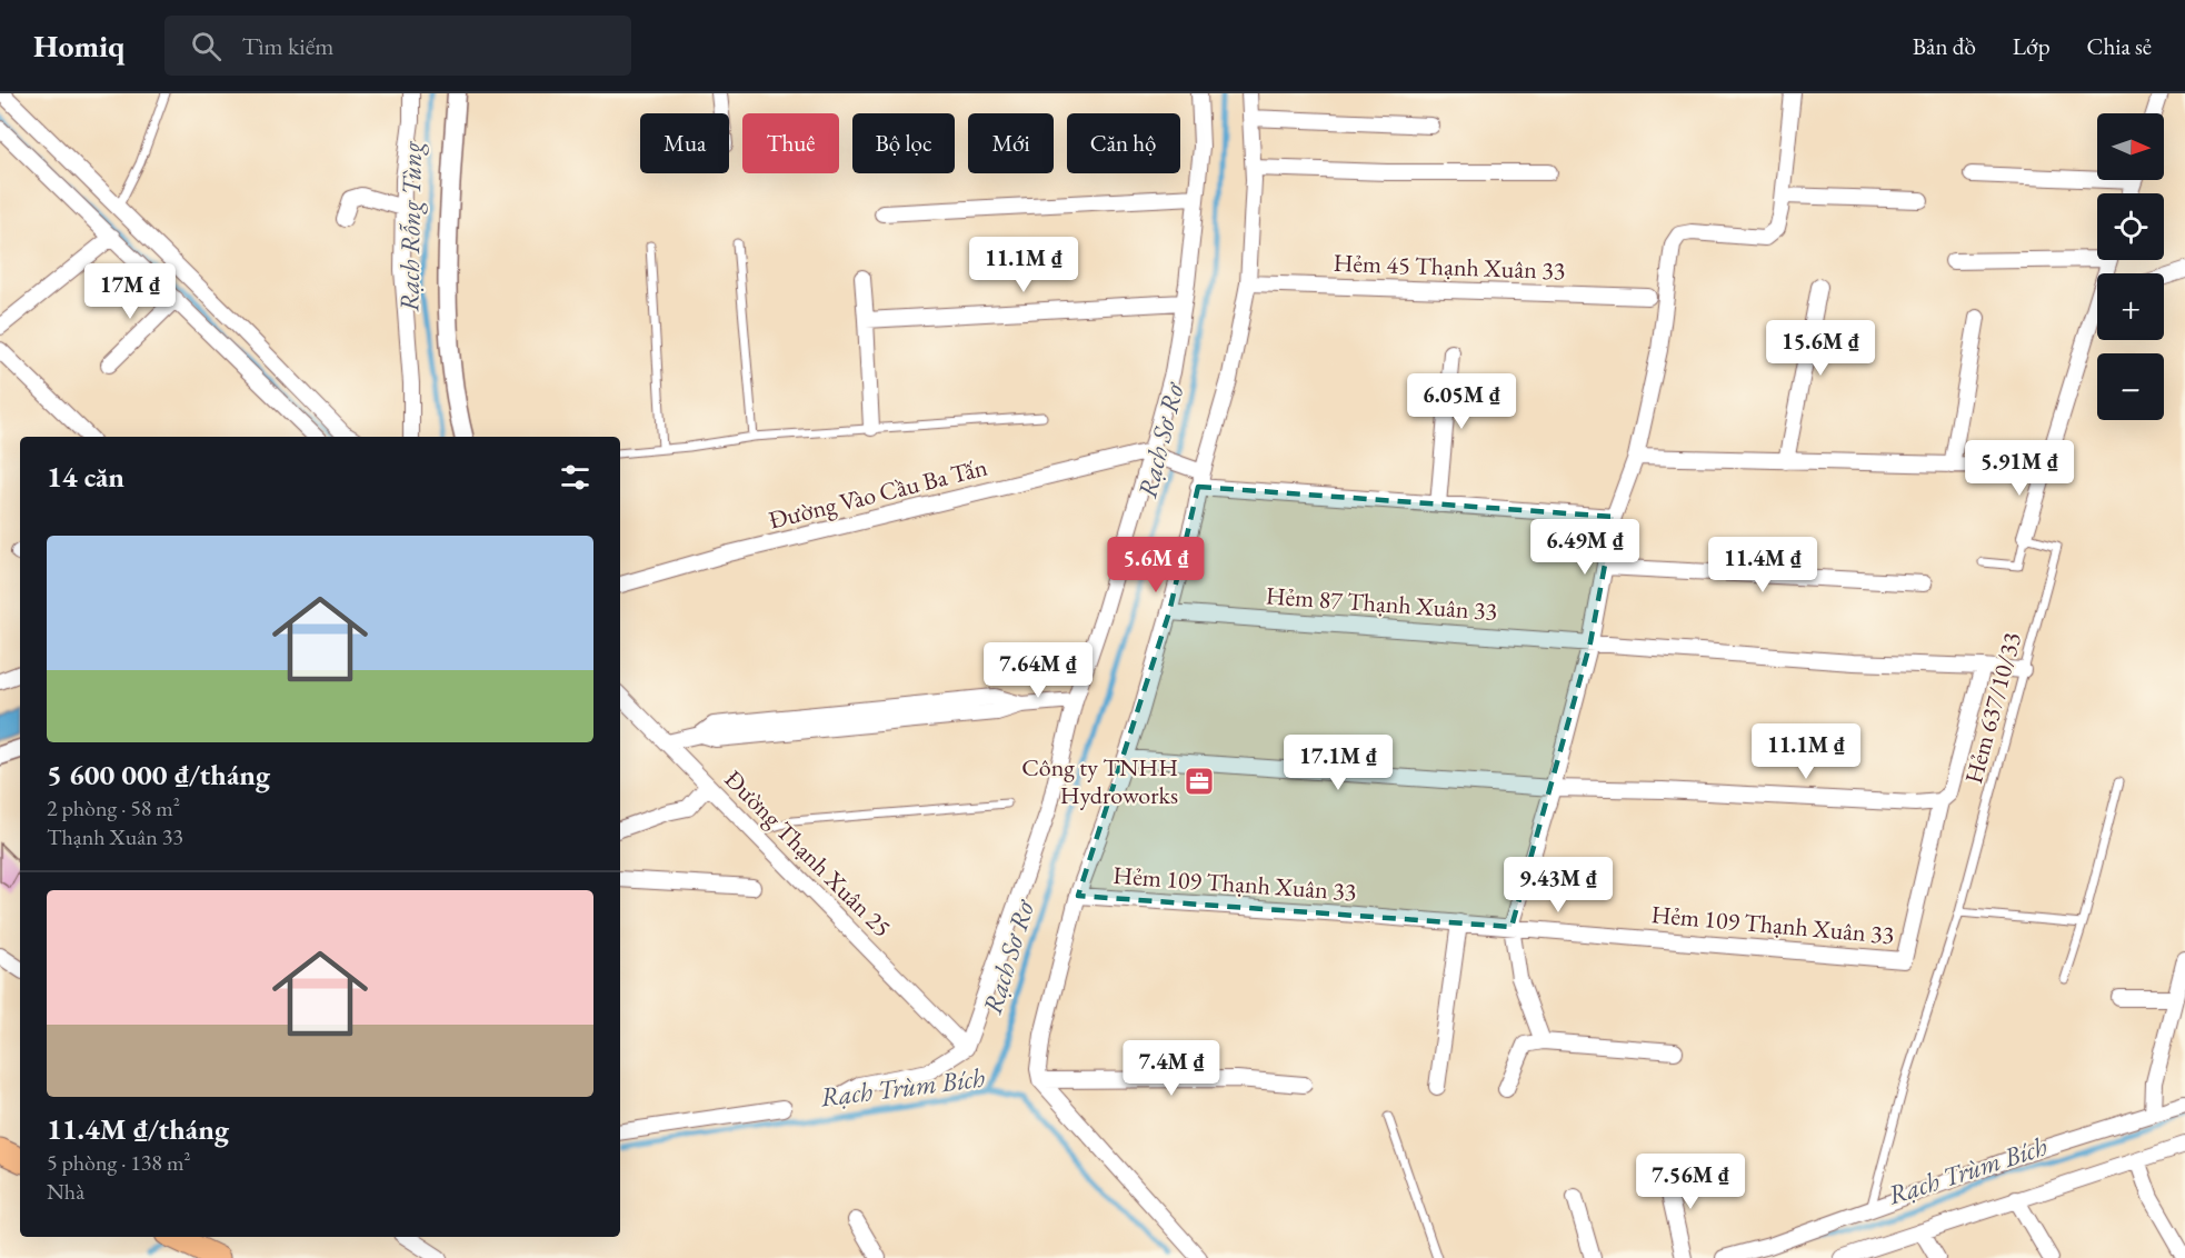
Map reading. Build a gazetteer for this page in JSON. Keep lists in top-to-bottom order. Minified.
{"streets":{"street":["Hẻm 45 Thạnh Xuân 33","Đường Vào Cầu Ba Tấn","Hẻm 87 Thạnh Xuân 33","Đường Thạnh Xuân 25","Hẻm 109 Thạnh Xuân 33"],"lane":["Hẻm 637/10/33"]},"crossings":[["Hẻm 87 Thạnh Xuân 33","Hẻm 637/10/33"]],"water":["Rạch Rỗng Tùng","Rạch Sơ Rơ","Rạch Trùm Bích"],"places":{"office":["Công ty TNHH Hydroworks"]},"north":"right","page":{"header":"Homiq","search":"Tìm kiếm","nav":["Bản đồ","Lớp","Chia sẻ"],"map_buttons":["+","−"],"chip":["Mua","Thuê","Bộ lọc","Mới","Căn hộ"],"price":["11.1M ₫","17M ₫","15.6M ₫","6.05M ₫","5.91M ₫","6.49M ₫","5.6M ₫","11.4M ₫","7.64M ₫","11.1M ₫","17.1M ₫","9.43M ₫","7.4M ₫","7.56M ₫"],"heading":"14 căn","list":[{"name":"5 600 000 ₫/tháng","note":"2 phòng · 58 m² · Thạnh Xuân 33"},{"name":"11.4M ₫/tháng","note":"5 phòng · 138 m² · Nhà"}]}}
